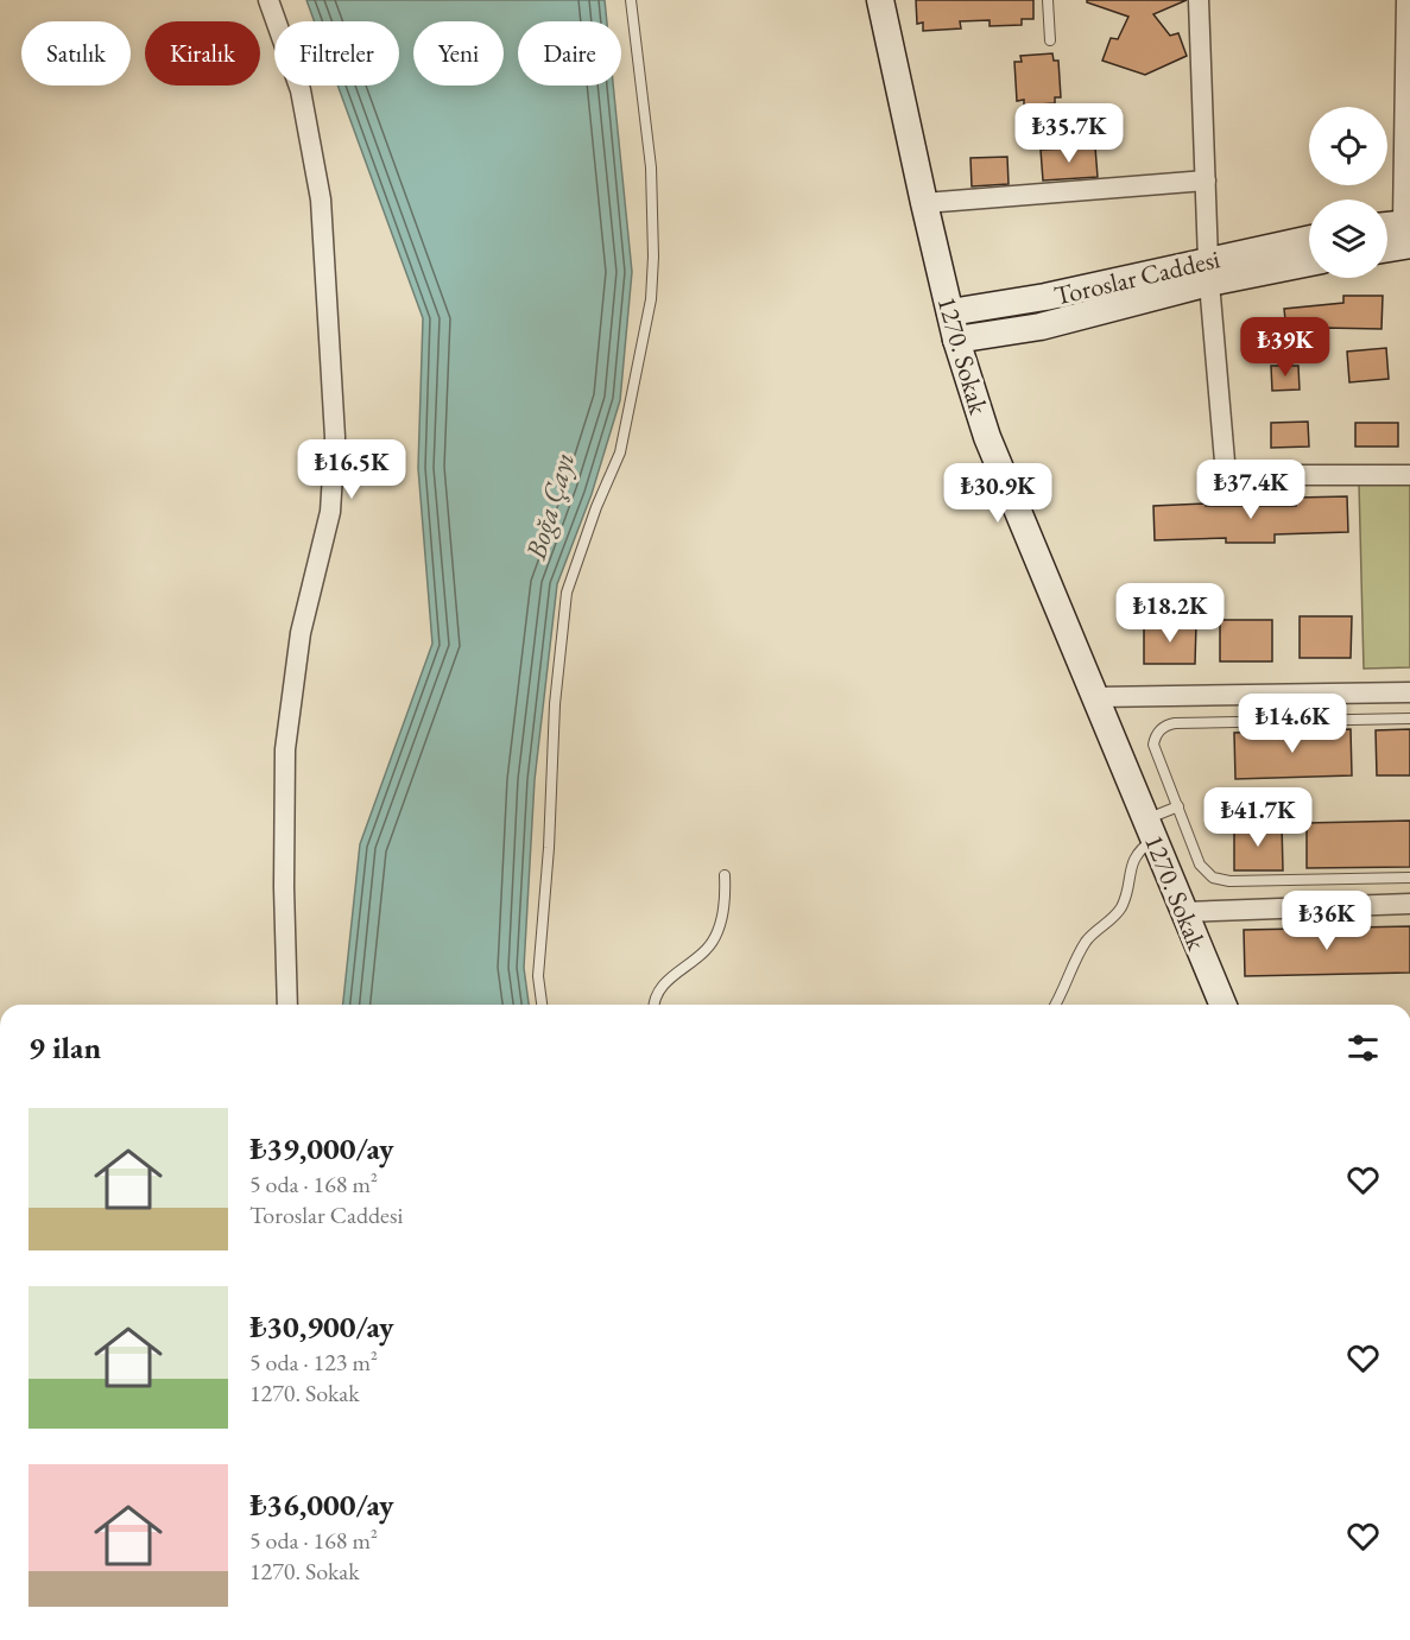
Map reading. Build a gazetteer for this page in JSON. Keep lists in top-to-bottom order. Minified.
{"streets":{"street":["Toroslar Caddesi","1270. Sokak"]},"crossings":[["Toroslar Caddesi","1270. Sokak"]],"water":["Boğa Çayı"],"page":{"chip":["Satılık","Kiralık","Filtreler","Yeni","Daire"],"price":["₺35.7K","₺39K","₺16.5K","₺37.4K","₺30.9K","₺18.2K","₺14.6K","₺41.7K","₺36K"],"heading":"9 ilan","list":[{"name":"₺39,000/ay","note":"5 oda · 168 m² · Toroslar Caddesi"},{"name":"₺30,900/ay","note":"5 oda · 123 m² · 1270. Sokak"},{"name":"₺36,000/ay","note":"5 oda · 168 m² · 1270. Sokak"}]}}
